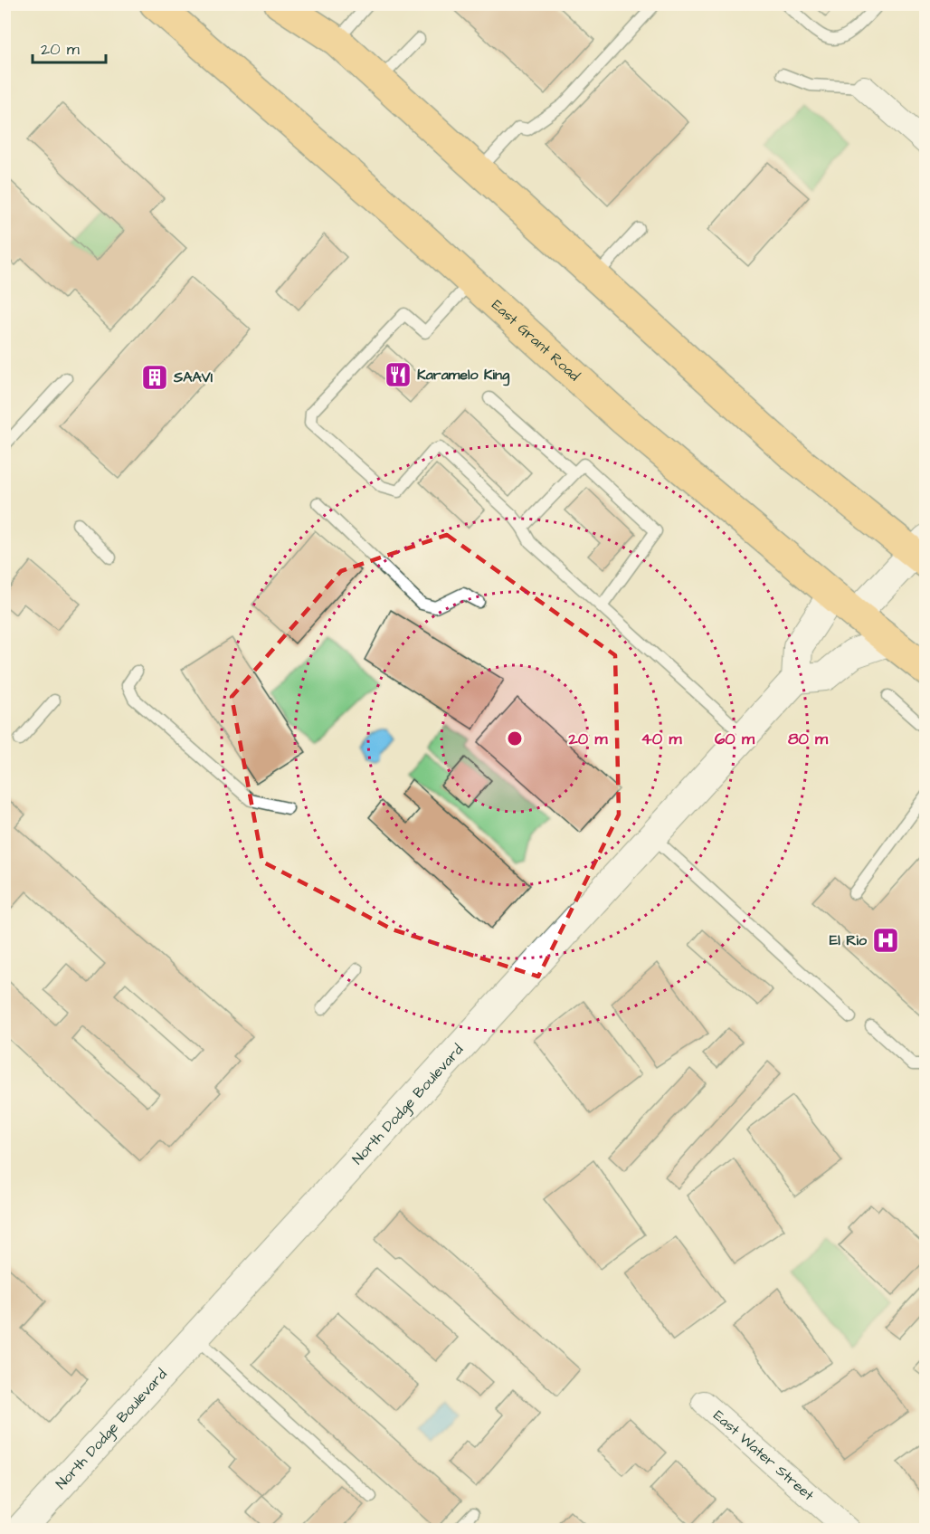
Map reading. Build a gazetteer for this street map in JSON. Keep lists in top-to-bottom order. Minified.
{"streets":{"main road":["East Grant Road"],"street":["North Dodge Boulevard","East Water Street"]},"places":{"restaurant":["Karamelo King"],"building":["SAAVI"],"hospital":["El Rio"]},"scale_bar":"20 m","rings":["20 m","40 m","60 m","80 m"]}
